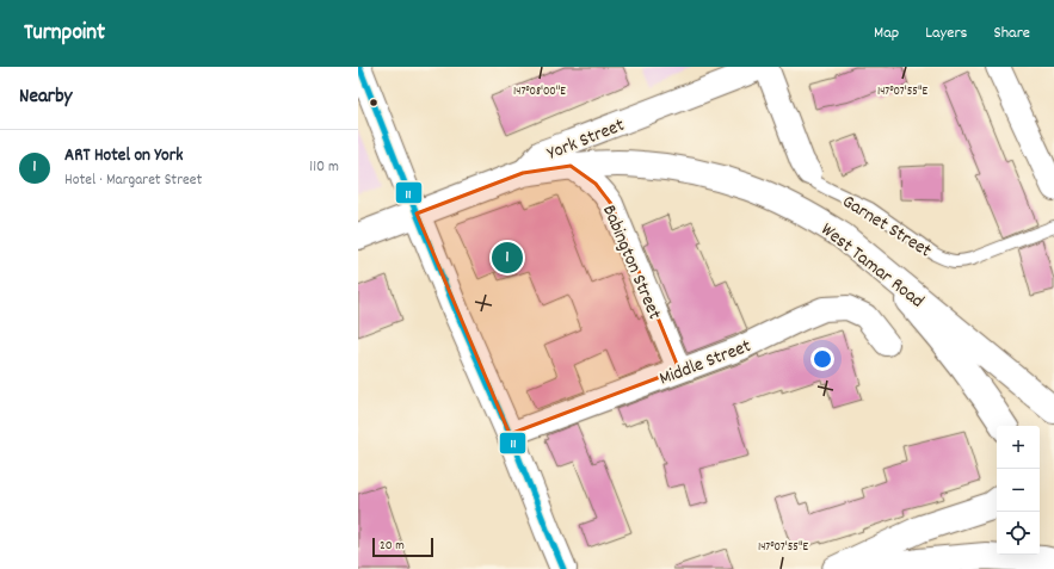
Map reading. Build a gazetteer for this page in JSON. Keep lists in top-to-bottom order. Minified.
{"streets":{"main road":["York Street","West Tamar Road"],"street":["Garnet Street","Babington Street","Middle Street"]},"crossings":[["York Street","Garnet Street"],["York Street","West Tamar Road"],["Babington Street","West Tamar Road"],["Babington Street","Middle Street"]],"lines":["transit line 11"],"scale_bar":"20 m","page":{"header":"Turnpoint","nav":["Map","Layers","Share"],"heading":"Nearby","list":[{"mark":"1","name":"ART Hotel on York","note":"Hotel · Margaret Street","value":"110 m"}],"pins":"1","map_buttons":["+","−"],"scale":"20 m"},"coordinates":["147°08'00\"E","147°07'55\"E"]}
